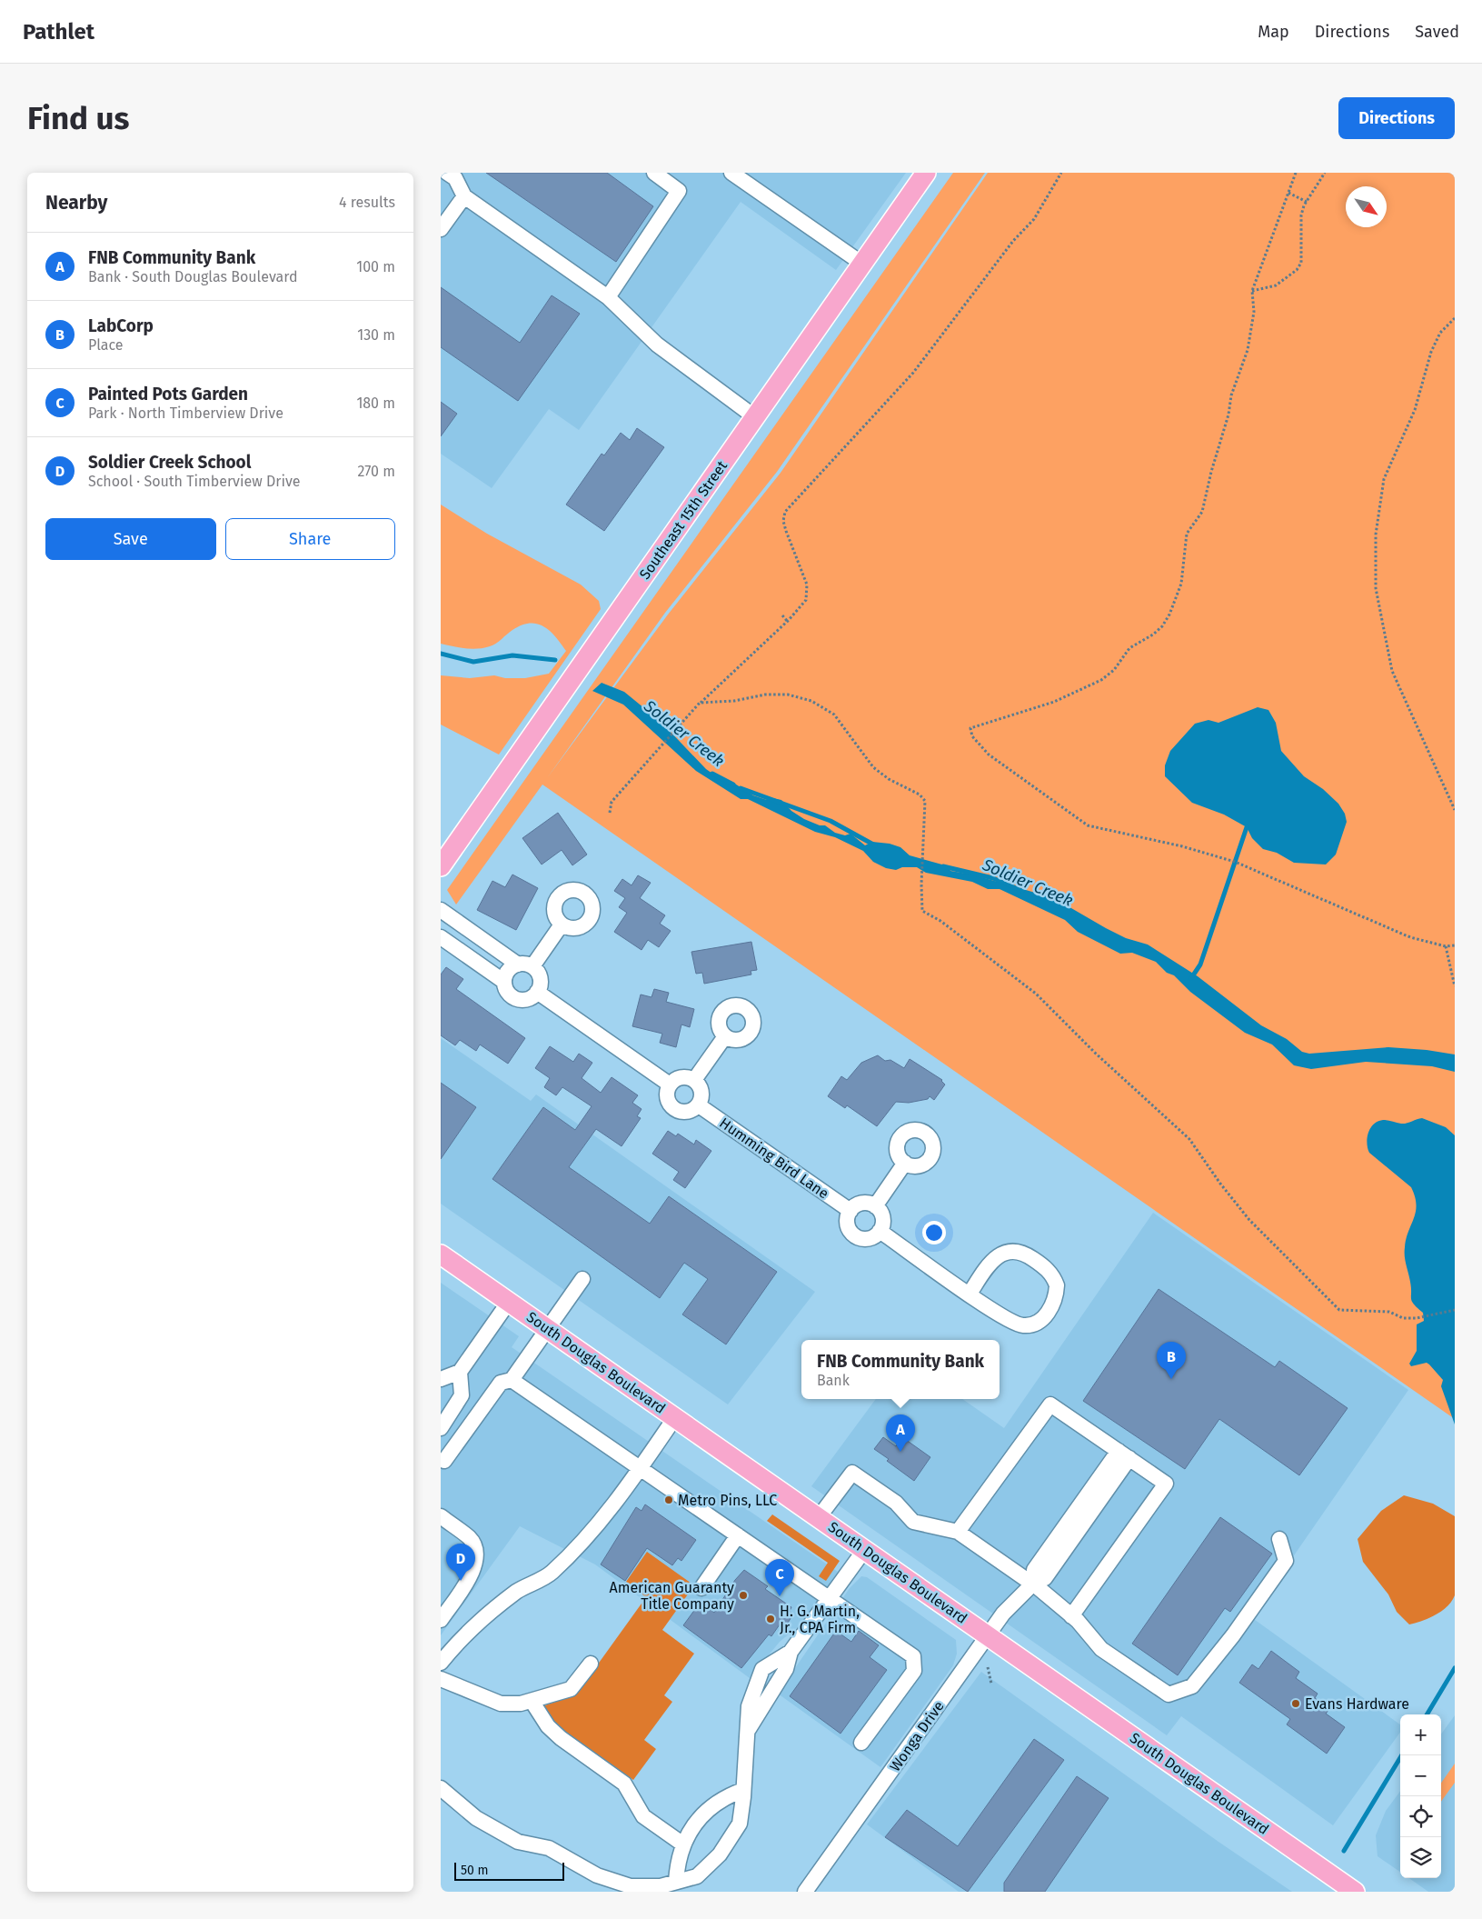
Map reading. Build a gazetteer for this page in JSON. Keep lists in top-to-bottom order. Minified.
{"streets":{"main road":["Southeast 15th Street","South Douglas Boulevard"],"street":["Humming Bird Lane","Wonga Drive"]},"crossings":[["South Douglas Boulevard","Wonga Drive"]],"water":["Soldier Creek"],"places":["Metro Pins, LLC","American Guaranty Title Company","H. G. Martin, Jr., CPA Firm","Evans Hardware"],"scale_bar":"50 m","north":"bottom right","page":{"header":"Pathlet","nav":["Map","Directions","Saved"],"buttons":["Directions",["Save","Share"]],"title":"Find us","heading":["Nearby","4 results"],"list":[{"mark":"A","name":"FNB Community Bank","note":"Bank · South Douglas Boulevard","value":"100 m"},{"mark":"B","name":"LabCorp","note":"Place","value":"130 m"},{"mark":"C","name":"Painted Pots Garden","note":"Park · North Timberview Drive","value":"180 m"},{"mark":"D","name":"Soldier Creek School","note":"School · South Timberview Drive","value":"270 m"}],"popup":["FNB Community Bank","Bank"],"pins":["B","A","D","C"],"map_buttons":["+","−"],"scale":"50 m"}}
